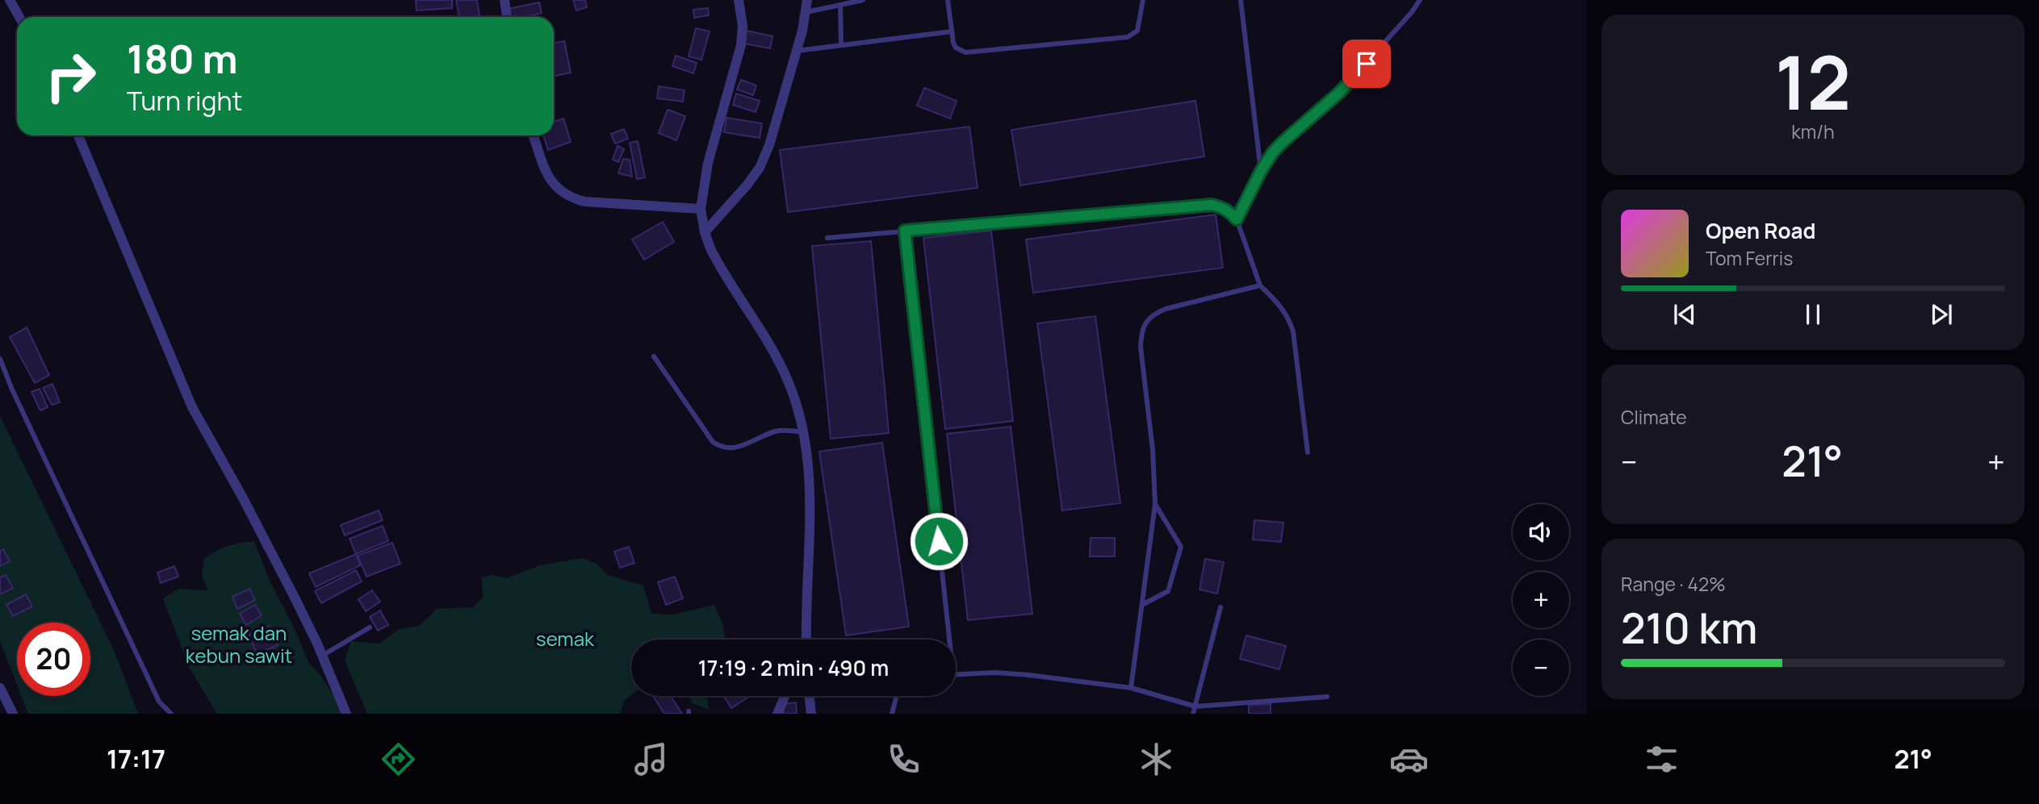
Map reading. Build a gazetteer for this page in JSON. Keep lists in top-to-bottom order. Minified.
{"parks":["semak dan kebun sawit","semak"],"page":{"tile":[["12","km/h"],"Climate",["Range · 42%","210 km"]],"turn":["180 m","Turn right"],"song":["Open Road","Tom Ferris"],"heat":["−","21°","+"],"map_buttons":["+","−"],"limit":"20","trip":"17:19 · 2 min · 490 m","tabs":["17:17","21°"]}}
